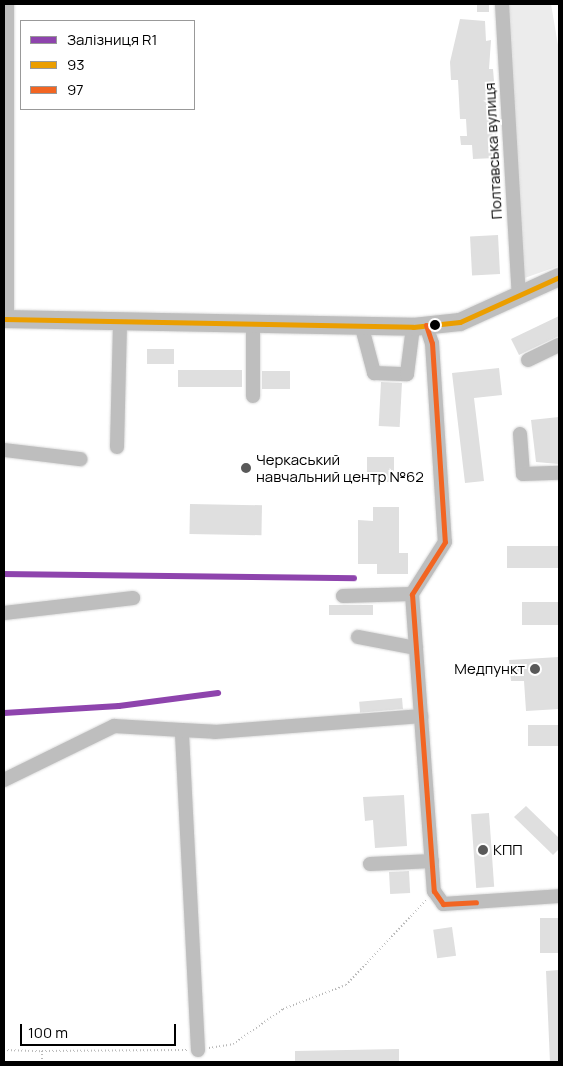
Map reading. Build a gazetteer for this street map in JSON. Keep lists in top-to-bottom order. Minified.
{"streets":{"street":["Полтавська вулиця"]},"places":["Черкаський навчальний центр №62","Медпункт","КПП"],"lines":["transit line 93","transit line 97","rail line R1"],"legend":["Залізниця R1","93","97"],"scale_bar":"100 m"}
